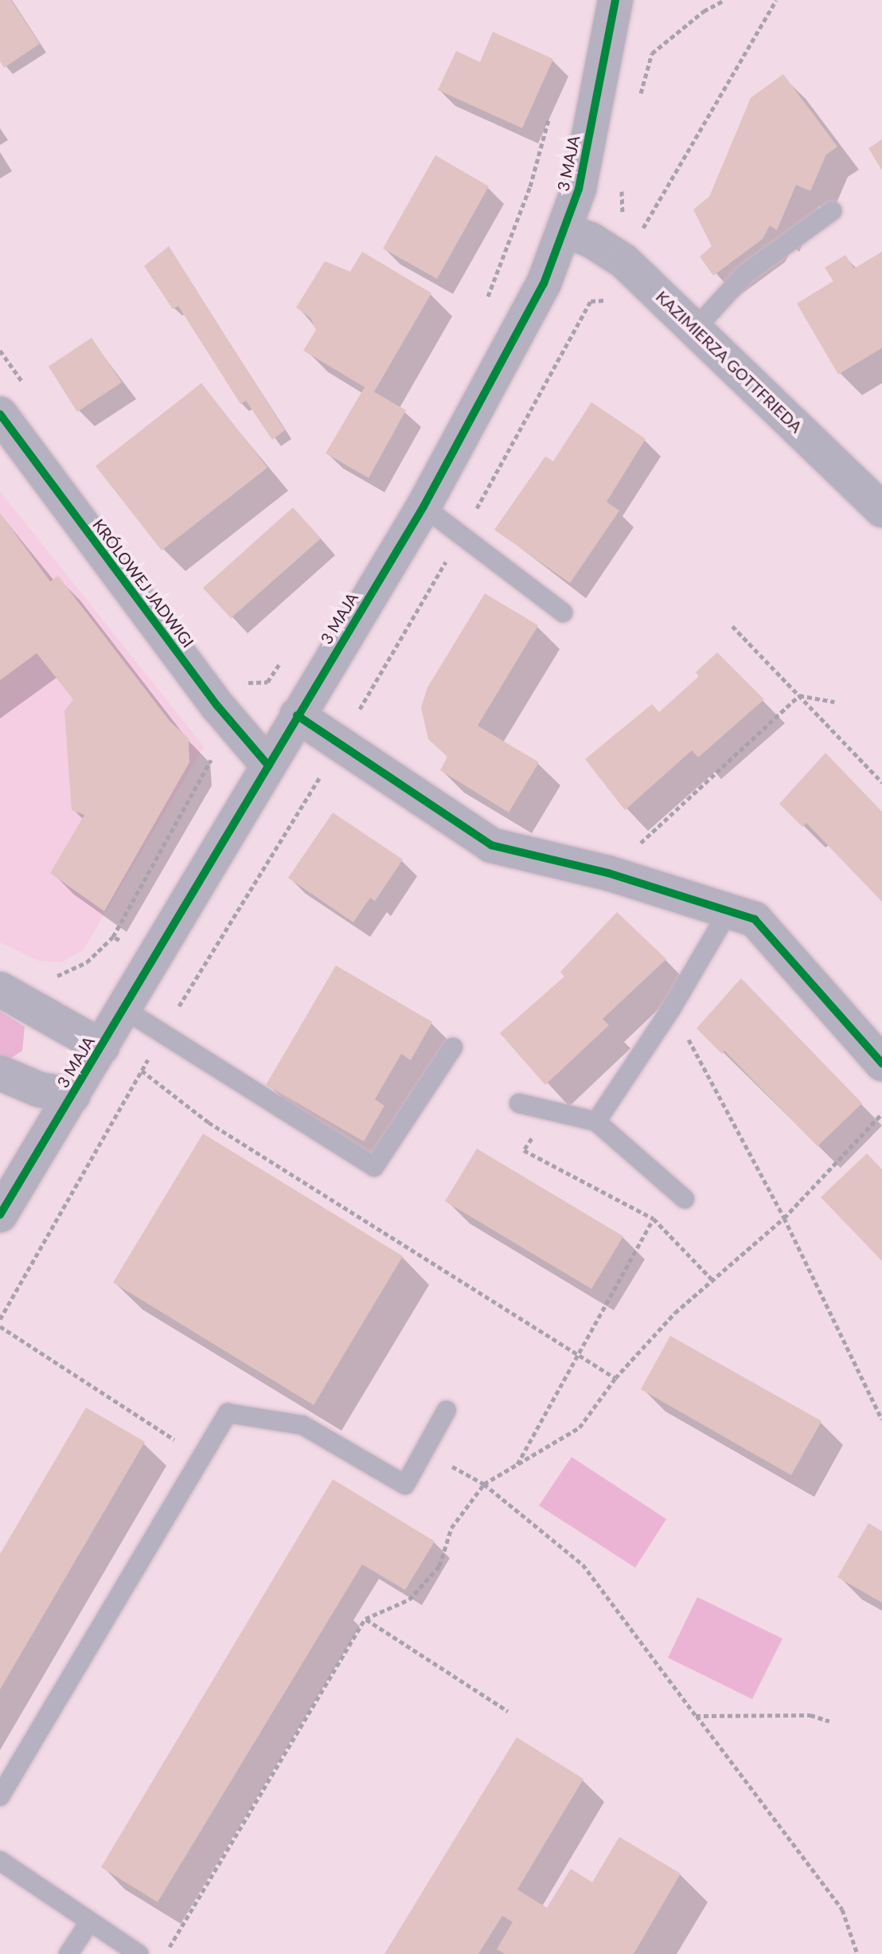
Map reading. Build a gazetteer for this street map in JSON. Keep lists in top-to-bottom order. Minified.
{"streets":{"street":["3 MAJA","KAZIMIERZA GOTTFRIEDA","KRÓLOWEJ JADWIGI"]},"crossings":[["3 MAJA","KAZIMIERZA GOTTFRIEDA"],["3 MAJA","KRÓLOWEJ JADWIGI"]]}
